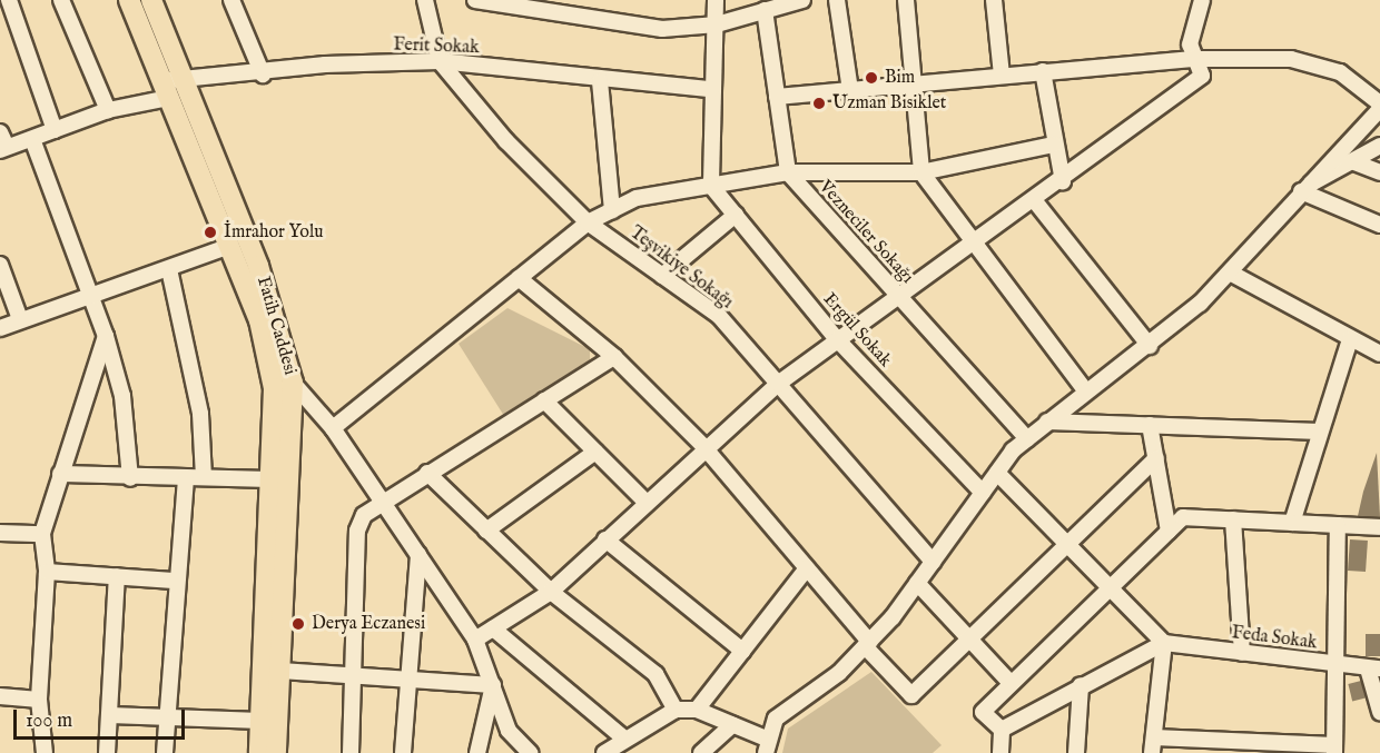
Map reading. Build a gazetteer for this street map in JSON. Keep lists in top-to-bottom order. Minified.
{"streets":{"main road":["Fatih Caddesi"],"street":["Ferit Sokak","Vezneciler Sokağı","Teşvikiye Sokağı","Ergül Sokak","Feda Sokak"]},"crossings":[["Ferit Sokak","Teşvikiye Sokağı"],["Ferit Sokak","Fatih Caddesi"]],"places":["Bim","Uzman Bisiklet","İmrahor Yolu","Derya Eczanesi"],"scale_bar":"100 m"}
